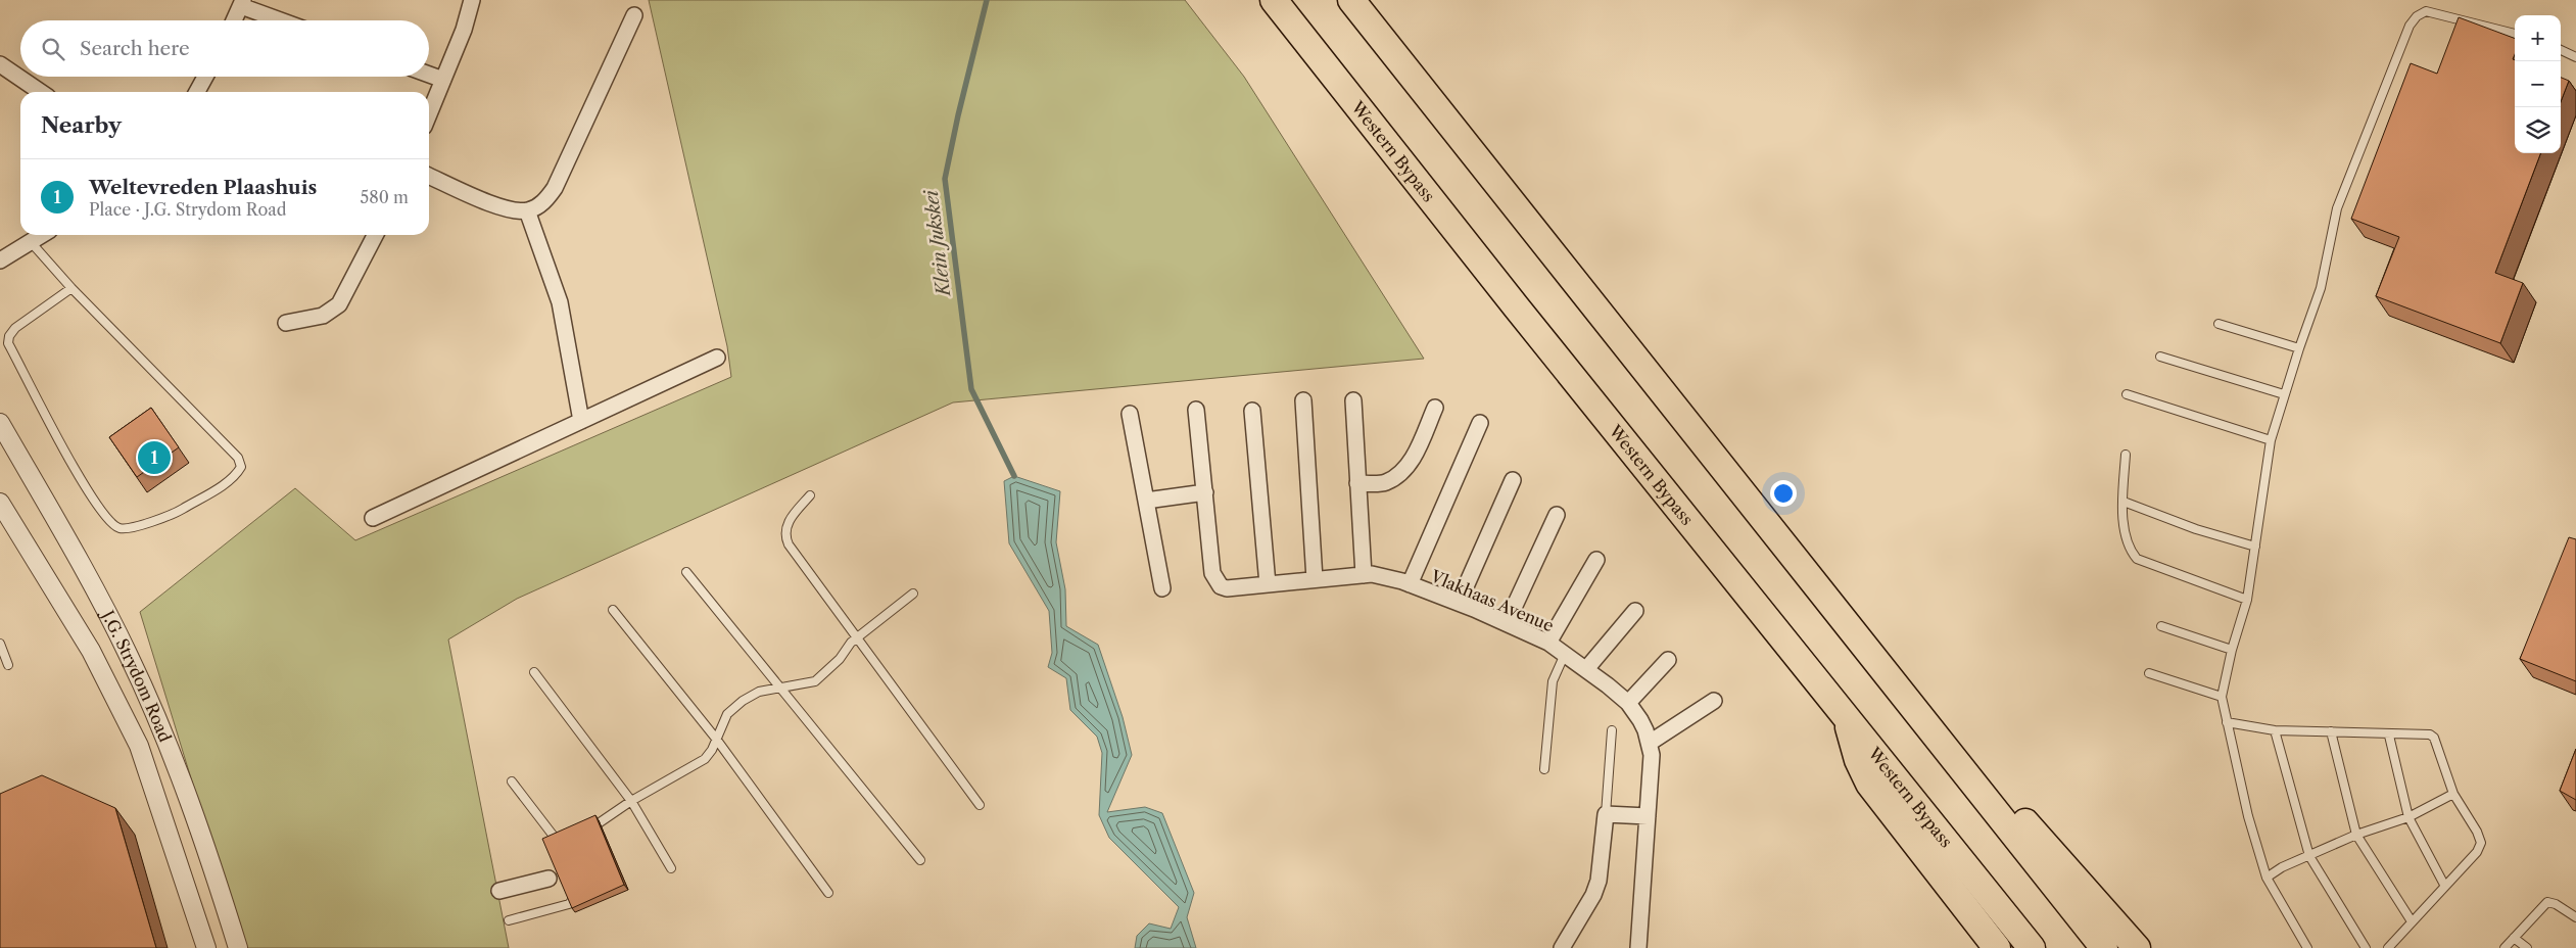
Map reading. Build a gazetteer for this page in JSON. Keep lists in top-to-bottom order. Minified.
{"streets":{"highway":["Western Bypass"],"street":["Vlakhaas Avenue","J.G. Strydom Road"]},"water":["Klein Jukskei"],"page":{"map_buttons":["+","−"],"search":"Search here","heading":"Nearby","list":[{"mark":"1","name":"Weltevreden Plaashuis","note":"Place · J.G. Strydom Road","value":"580 m"}],"pins":"1"}}
